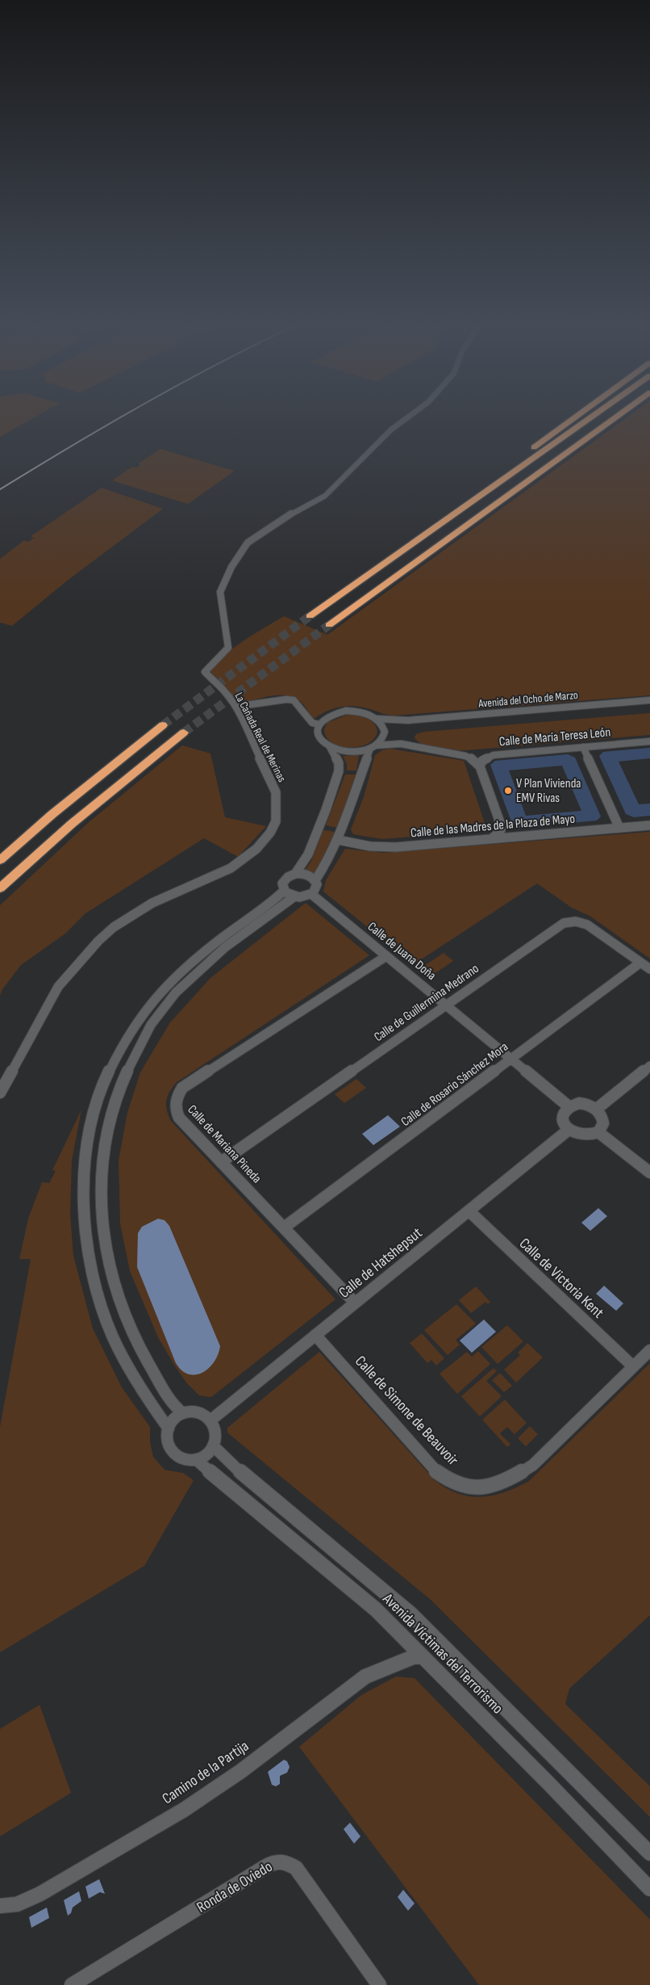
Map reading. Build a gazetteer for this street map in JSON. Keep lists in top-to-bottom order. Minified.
{"streets":{"street":["Avenida del Ocho de Marzo","La Cañada Real de Merinas","Calle de María Teresa León","Calle de las Madres de la Plaza de Mayo","Calle de Juana Doña","Calle de Guillermina Medrano","Calle de Rosario Sánchez Mora","Calle de Mariana Pineda","Calle de Hatshepsut","Calle de Victoria Kent","Calle de Simone de Beauvoir","Avenida Víctimas del Terrorismo","Camino de la Partija","Ronda de Oviedo"]},"crossings":[["Calle de Juana Doña","Calle de Guillermina Medrano"],["Calle de Juana Doña","Calle de Rosario Sánchez Mora"],["Calle de Juana Doña","Calle de Mariana Pineda"],["Calle de Juana Doña","Calle de Hatshepsut"],["Calle de Guillermina Medrano","Calle de Rosario Sánchez Mora"],["Calle de Guillermina Medrano","Calle de Mariana Pineda"],["Calle de Rosario Sánchez Mora","Calle de Mariana Pineda"],["Calle de Mariana Pineda","Calle de Hatshepsut"],["Calle de Hatshepsut","Calle de Victoria Kent"],["Calle de Hatshepsut","Calle de Simone de Beauvoir"],["Calle de Hatshepsut","Avenida Víctimas del Terrorismo"],["Calle de Victoria Kent","Calle de Simone de Beauvoir"],["Avenida Víctimas del Terrorismo","Camino de la Partija"]],"places":["V Plan Vivienda EMV Rivas"]}
